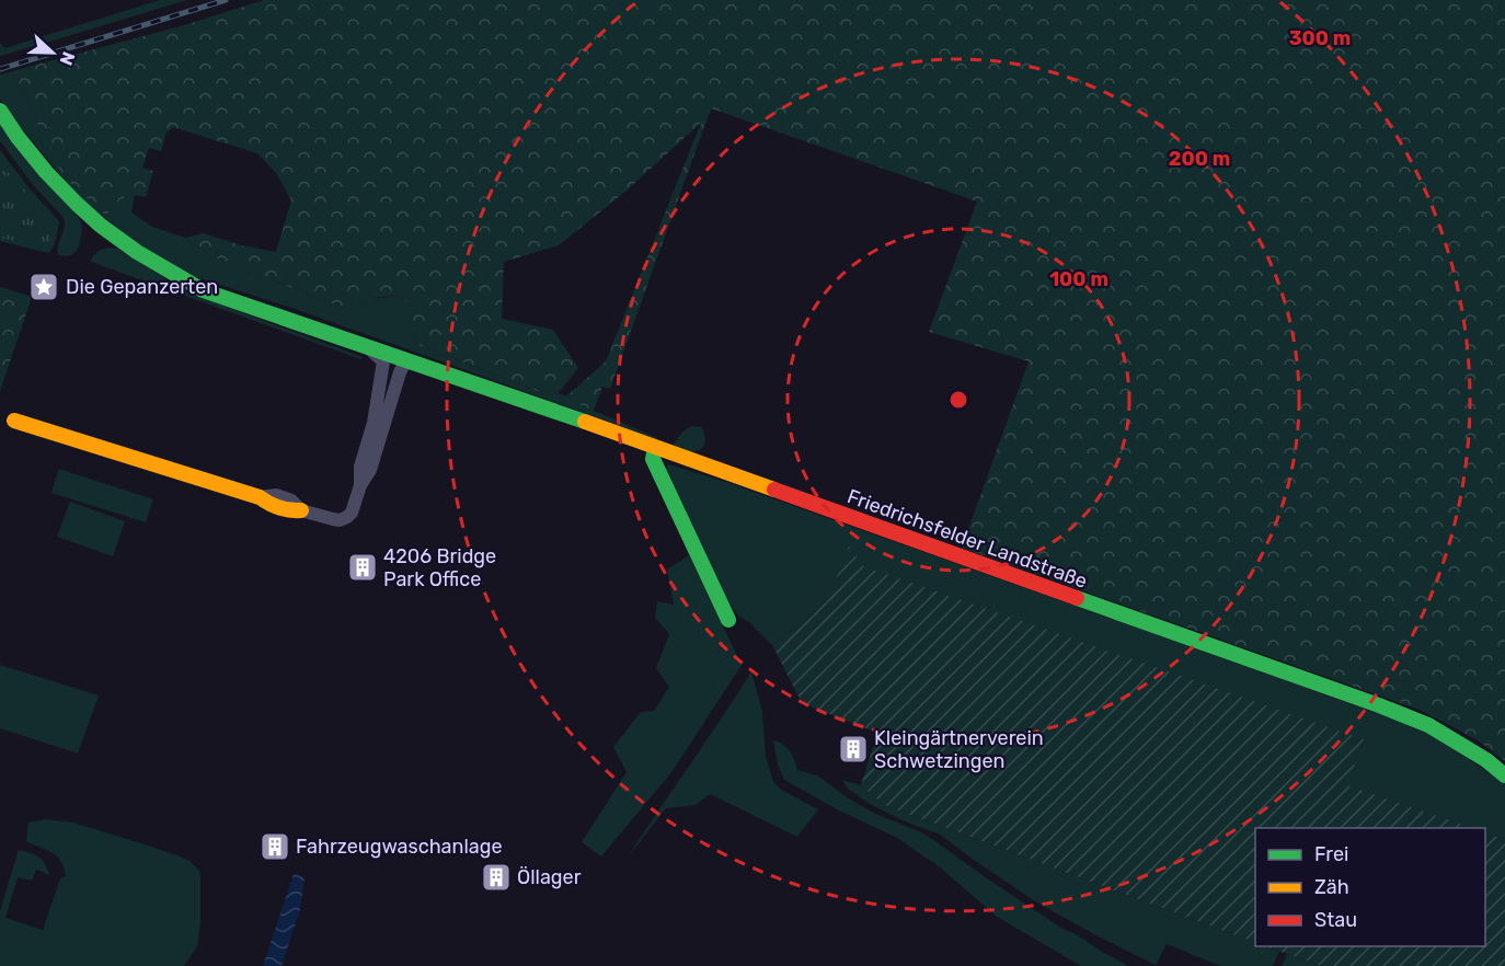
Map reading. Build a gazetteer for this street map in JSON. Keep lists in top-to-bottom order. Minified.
{"streets":{"main road":["Friedrichsfelder Landstraße"]},"places":{"place":["Die Gepanzerten"],"building":["4206 Bridge Park Office","Kleingärtnerverein Schwetzingen","Fahrzeugwaschanlage","Öllager"]},"legend":["Frei","Zäh","Stau"],"north":"right","rings":["300 m","200 m","100 m"]}
